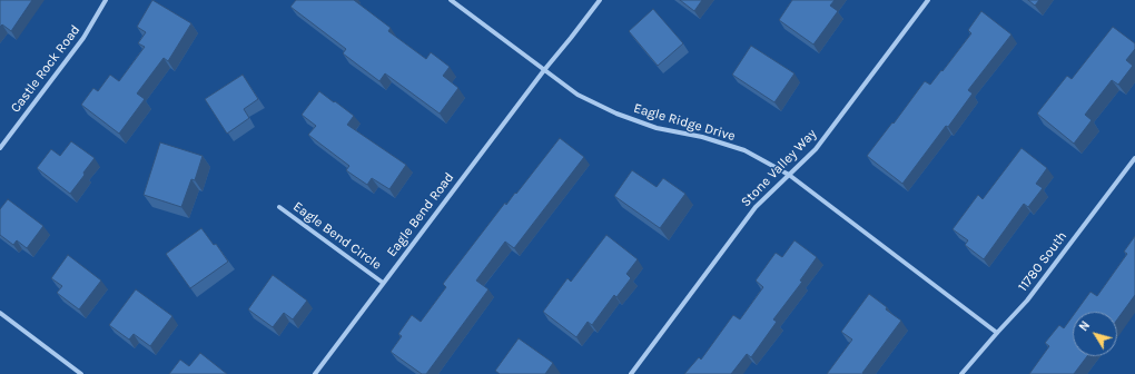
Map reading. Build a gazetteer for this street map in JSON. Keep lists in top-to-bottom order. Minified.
{"streets":{"street":["Castle Rock Road","Eagle Ridge Drive","Stone Valley Way","Eagle Bend Road","Eagle Bend Circle","11780 South"]},"crossings":[["Eagle Ridge Drive","Stone Valley Way"],["Eagle Ridge Drive","Eagle Bend Road"],["Eagle Ridge Drive","11780 South"],["Eagle Bend Road","Eagle Bend Circle"]],"north":"top left"}
